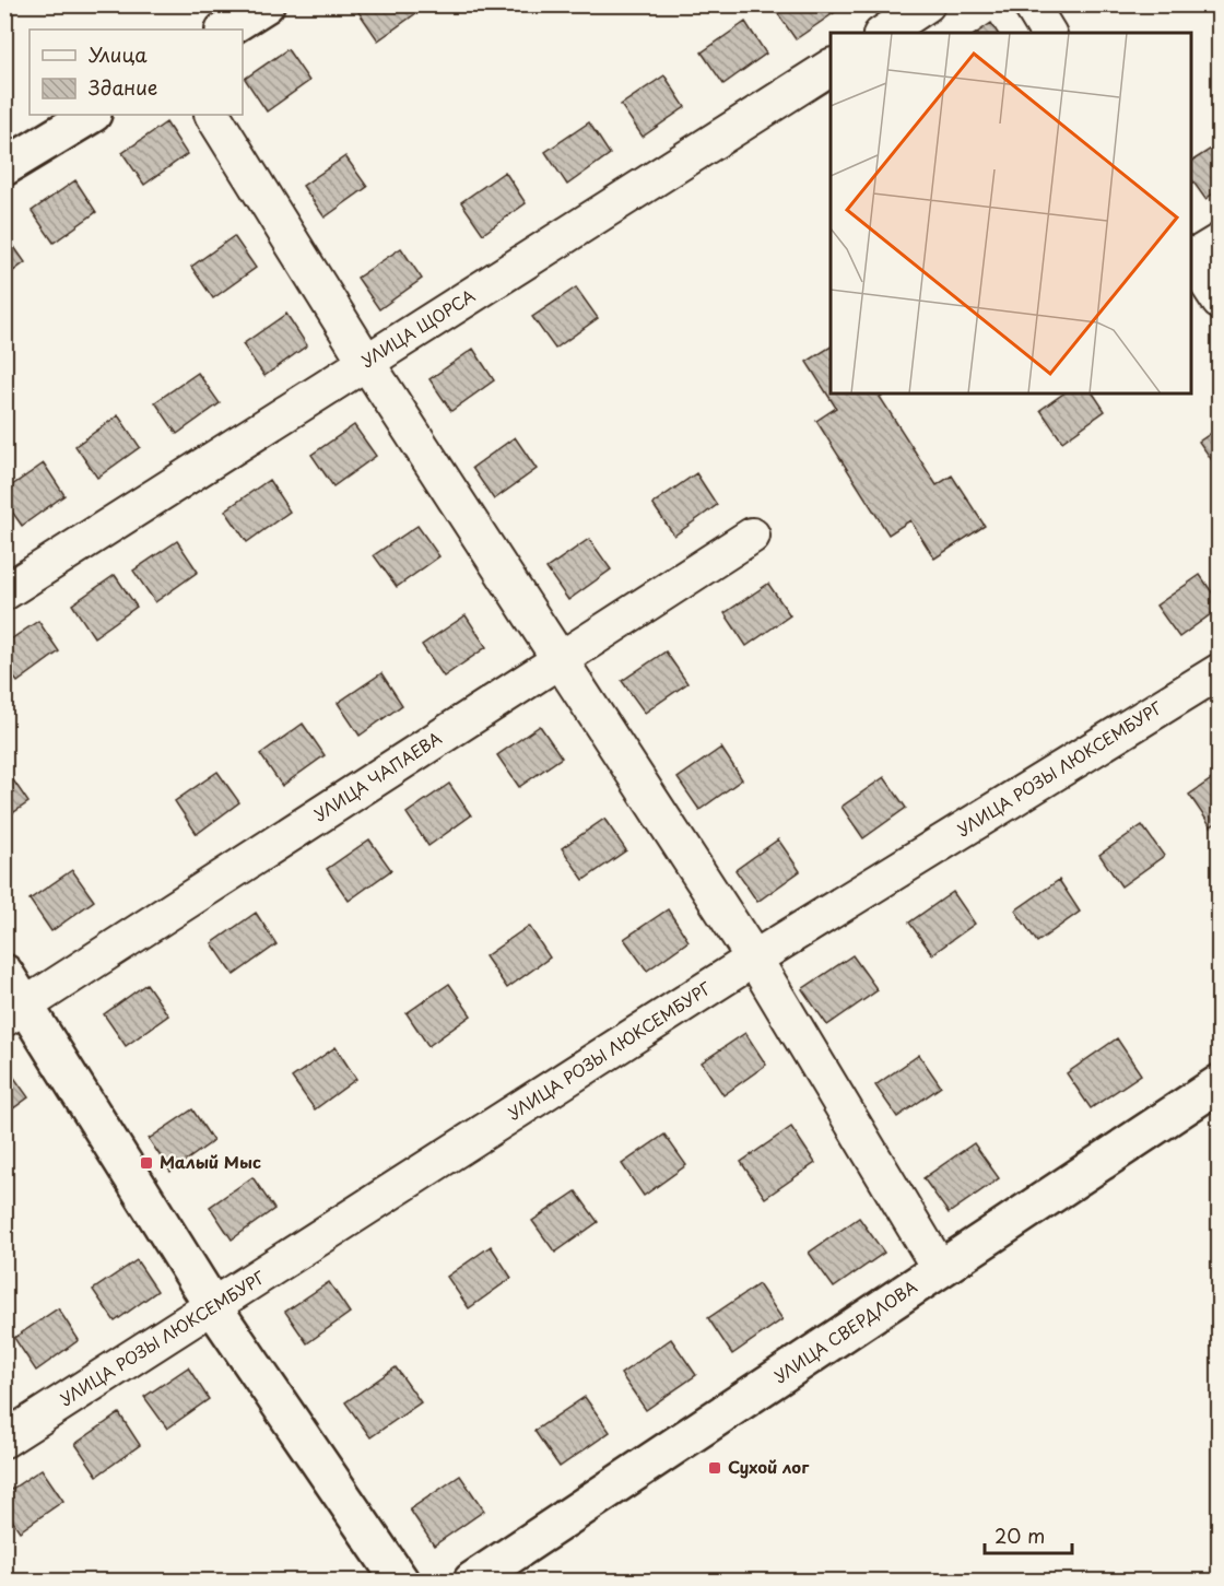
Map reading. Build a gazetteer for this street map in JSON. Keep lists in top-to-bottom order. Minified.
{"streets":{"street":["УЛИЦА ЩОРСА","УЛИЦА РОЗЫ ЛЮКСЕМБУРГ","УЛИЦА ЧАПАЕВА","УЛИЦА СВЕРДЛОВА"]},"places":{"transit":["Малый Мыс","Сухой лог"]},"legend":["Улица","Здание"],"scale_bar":"20 m"}
